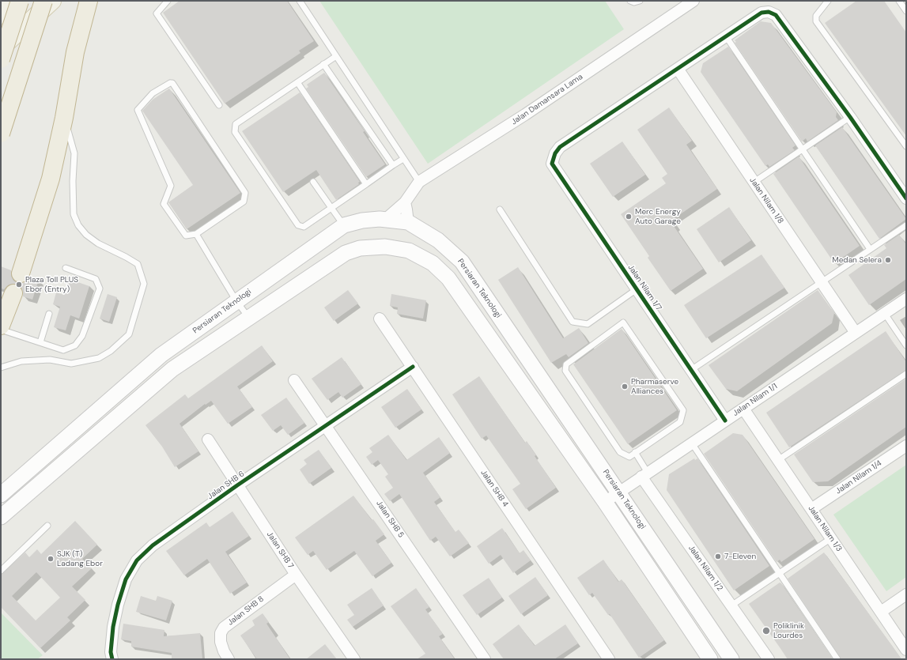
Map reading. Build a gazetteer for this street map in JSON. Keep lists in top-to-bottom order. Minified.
{"streets":{"main road":["Persiaran Teknologi"],"street":["Jalan Damansara Lama","Jalan Nilam 1/8","Jalan Nilam 1/7","Jalan Nilam 1/1","Jalan Nilam 1/4","Jalan SHB 6","Jalan SHB 4","Jalan SHB 5","Jalan Nilam 1/3","Jalan SHB 7","Jalan Nilam 1/2","Jalan SHB 8"]},"crossings":[["Jalan Damansara Lama","Persiaran Teknologi"],["Jalan Nilam 1/8","Jalan Nilam 1/7"],["Jalan Nilam 1/8","Jalan Nilam 1/1"],["Jalan Nilam 1/7","Jalan Nilam 1/1"],["Persiaran Teknologi","Jalan Nilam 1/1"],["Jalan Nilam 1/1","Jalan Nilam 1/3"],["Jalan Nilam 1/1","Jalan Nilam 1/2"],["Jalan Nilam 1/4","Jalan Nilam 1/3"],["Jalan SHB 6","Jalan SHB 4"],["Jalan SHB 6","Jalan SHB 5"],["Jalan SHB 6","Jalan SHB 7"],["Jalan SHB 7","Jalan SHB 8"]],"places":["Merc Energy Auto Garage","Medan Selera","Plaza Toll PLUS Ebor (Entry)","Pharmaserve Alliances","7-Eleven","SJK (T) Ladang Ebor","Poliklinik Lourdes"]}
